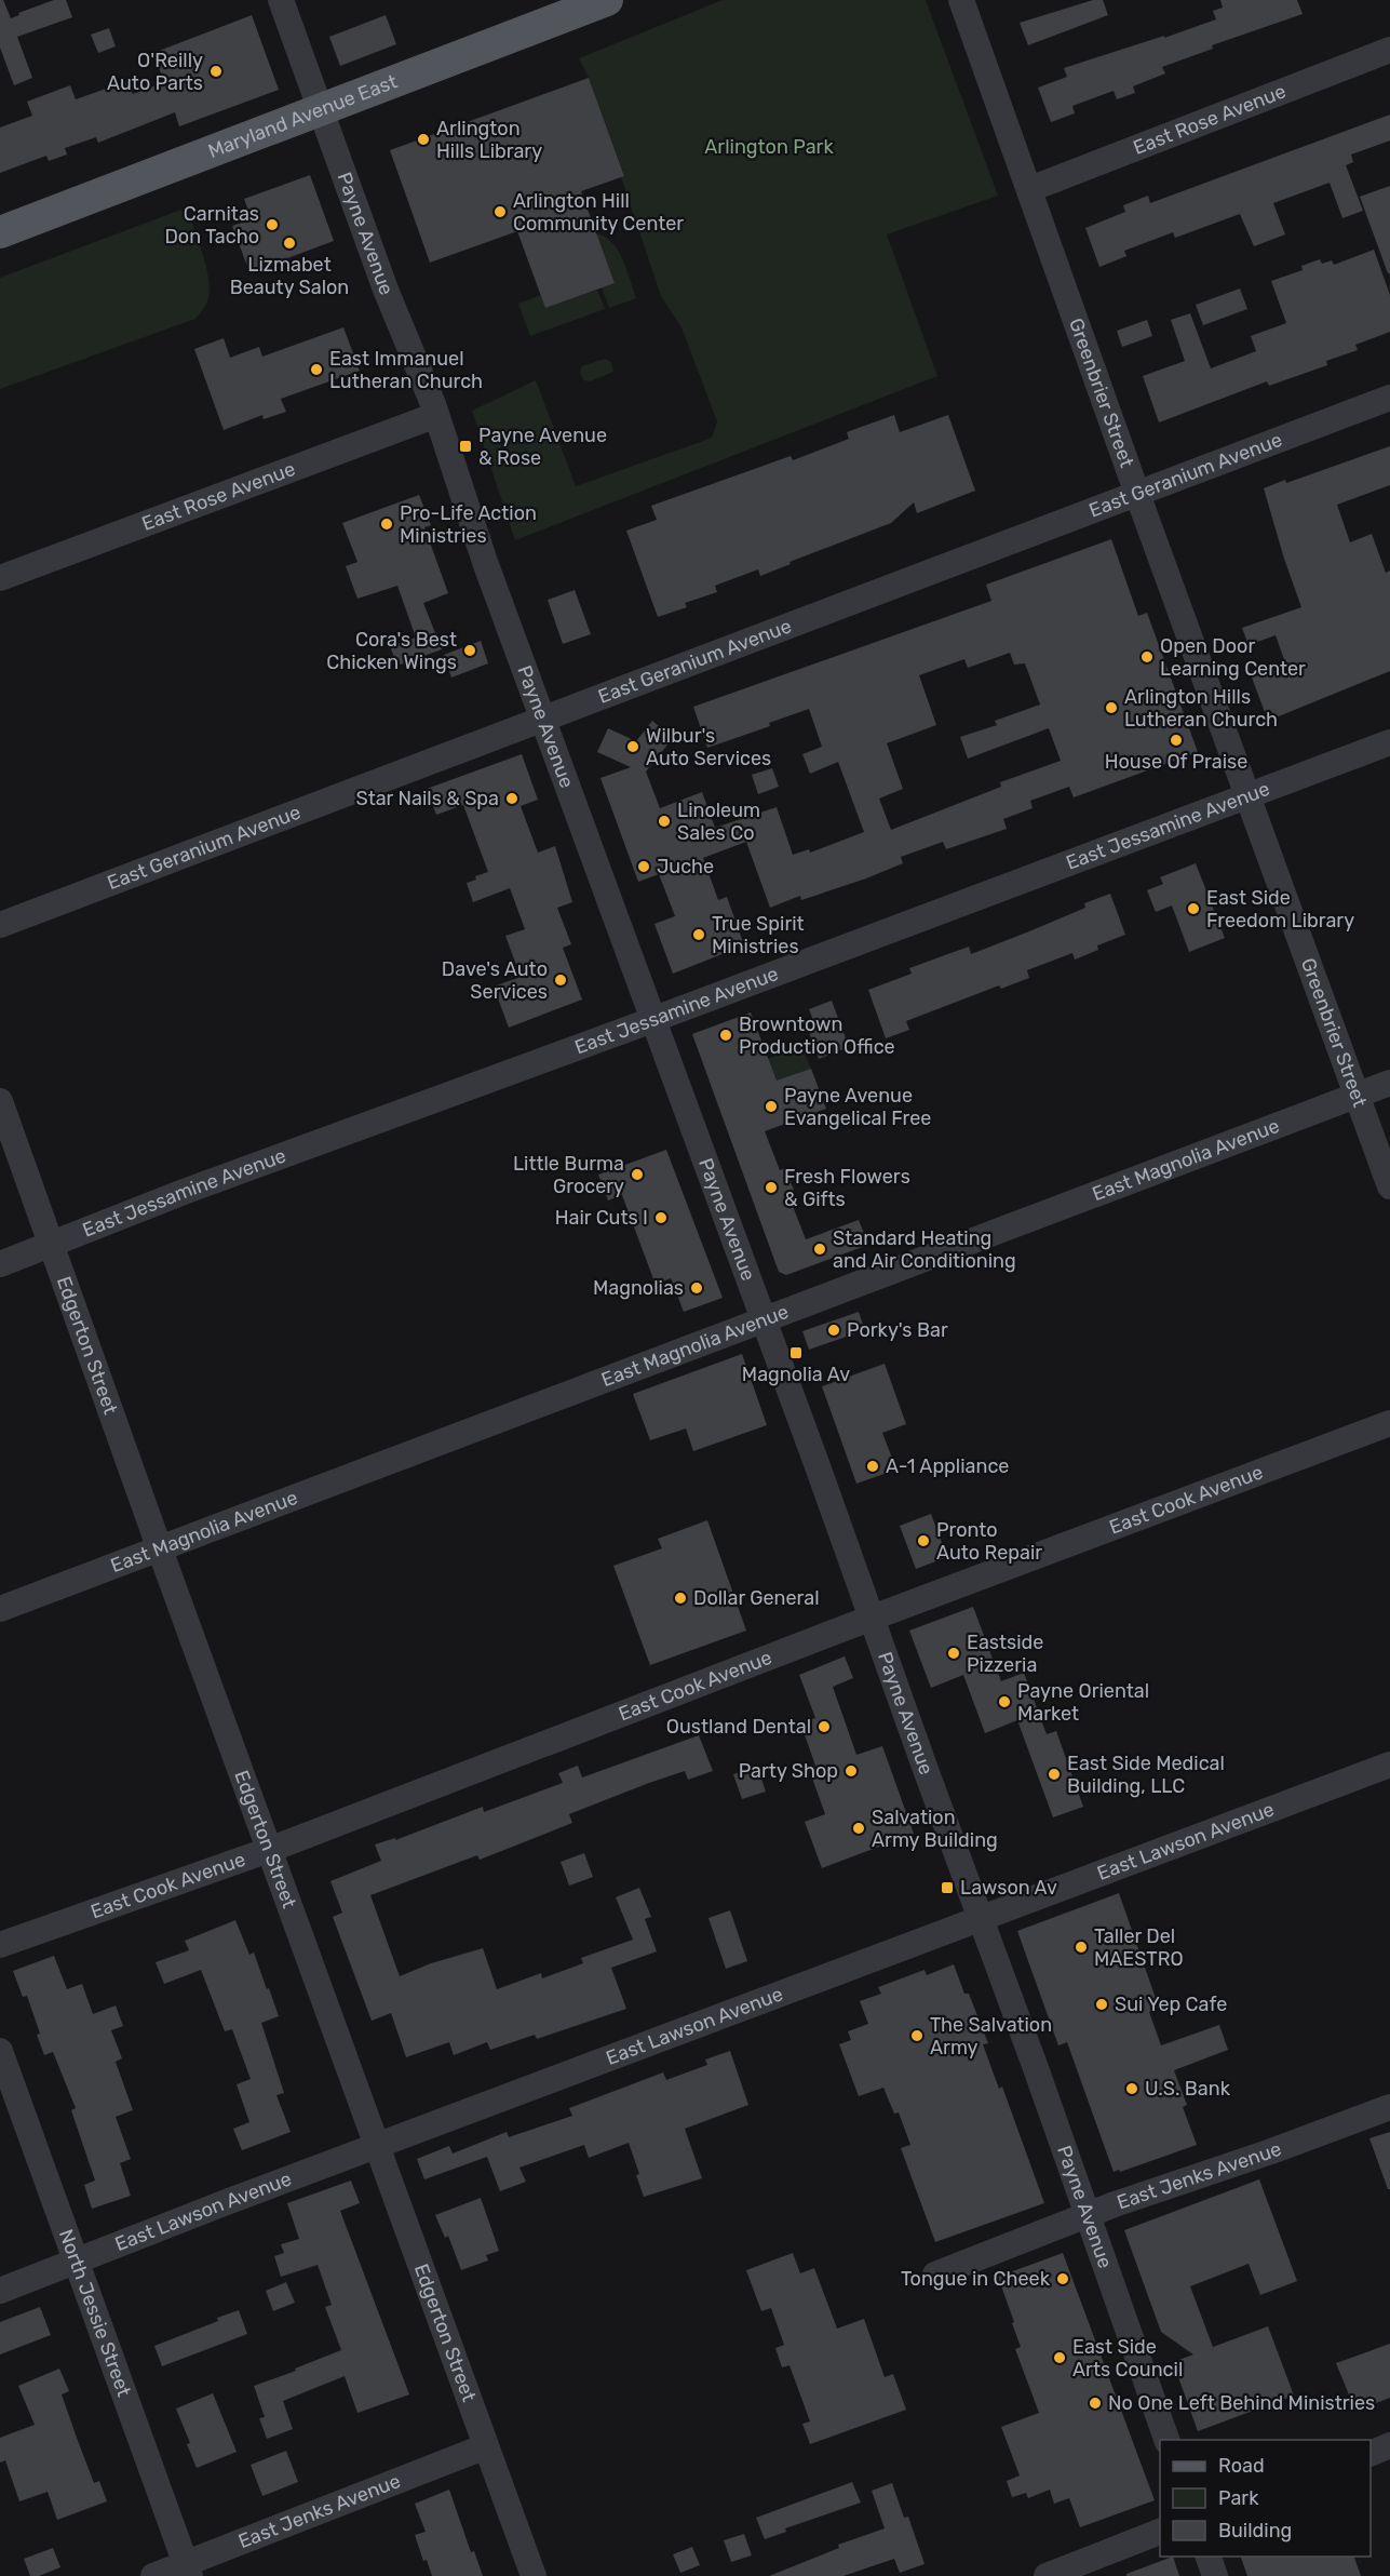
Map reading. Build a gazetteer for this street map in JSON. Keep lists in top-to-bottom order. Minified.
{"streets":{"main road":["Maryland Avenue East"],"street":["East Rose Avenue","Payne Avenue","Greenbrier Street","East Geranium Avenue","East Jessamine Avenue","East Magnolia Avenue","Edgerton Street","East Cook Avenue","East Lawson Avenue","East Jenks Avenue","North Jessie Street"]},"crossings":[["Maryland Avenue East","Payne Avenue"],["East Rose Avenue","Payne Avenue"],["East Rose Avenue","Greenbrier Street"],["Payne Avenue","East Geranium Avenue"],["Payne Avenue","East Jessamine Avenue"],["Payne Avenue","East Magnolia Avenue"],["Payne Avenue","East Cook Avenue"],["Payne Avenue","East Lawson Avenue"],["Payne Avenue","East Jenks Avenue"],["Greenbrier Street","East Geranium Avenue"],["Greenbrier Street","East Jessamine Avenue"],["Greenbrier Street","East Magnolia Avenue"],["East Jessamine Avenue","Edgerton Street"],["East Magnolia Avenue","Edgerton Street"],["Edgerton Street","East Cook Avenue"],["Edgerton Street","East Lawson Avenue"],["Edgerton Street","East Jenks Avenue"],["East Lawson Avenue","North Jessie Street"],["East Jenks Avenue","North Jessie Street"]],"parks":["Arlington Park"],"places":{"other":["O'Reilly Auto Parts","Arlington Hills Library","Arlington Hill Community Center","Carnitas Don Tacho","Lizmabet Beauty Salon","East Immanuel Lutheran Church","Pro-Life Action Ministries","Cora's Best Chicken Wings","Open Door Learning Center","Arlington Hills Lutheran Church","House Of Praise","Wilbur's Auto Services","Star Nails & Spa","Linoleum Sales Co","Juche","East Side Freedom Library","True Spirit Ministries","Dave's Auto Services","Browntown Production Office","Payne Avenue Evangelical Free","Little Burma Grocery","Fresh Flowers & Gifts","Hair Cuts I","Standard Heating and Air Conditioning","Magnolias","Porky's Bar","A-1 Appliance","Pronto Auto Repair","Dollar General","Eastside Pizzeria","Payne Oriental Market","Oustland Dental","Party Shop","East Side Medical Building, LLC","Salvation Army Building","Taller Del MAESTRO","Sui Yep Cafe","The Salvation Army","U.S. Bank","Tongue in Cheek","East Side Arts Council","No One Left Behind Ministries"],"transit":["Payne Avenue & Rose","Magnolia Av","Lawson Av"]},"legend":["Road","Park","Building"]}
